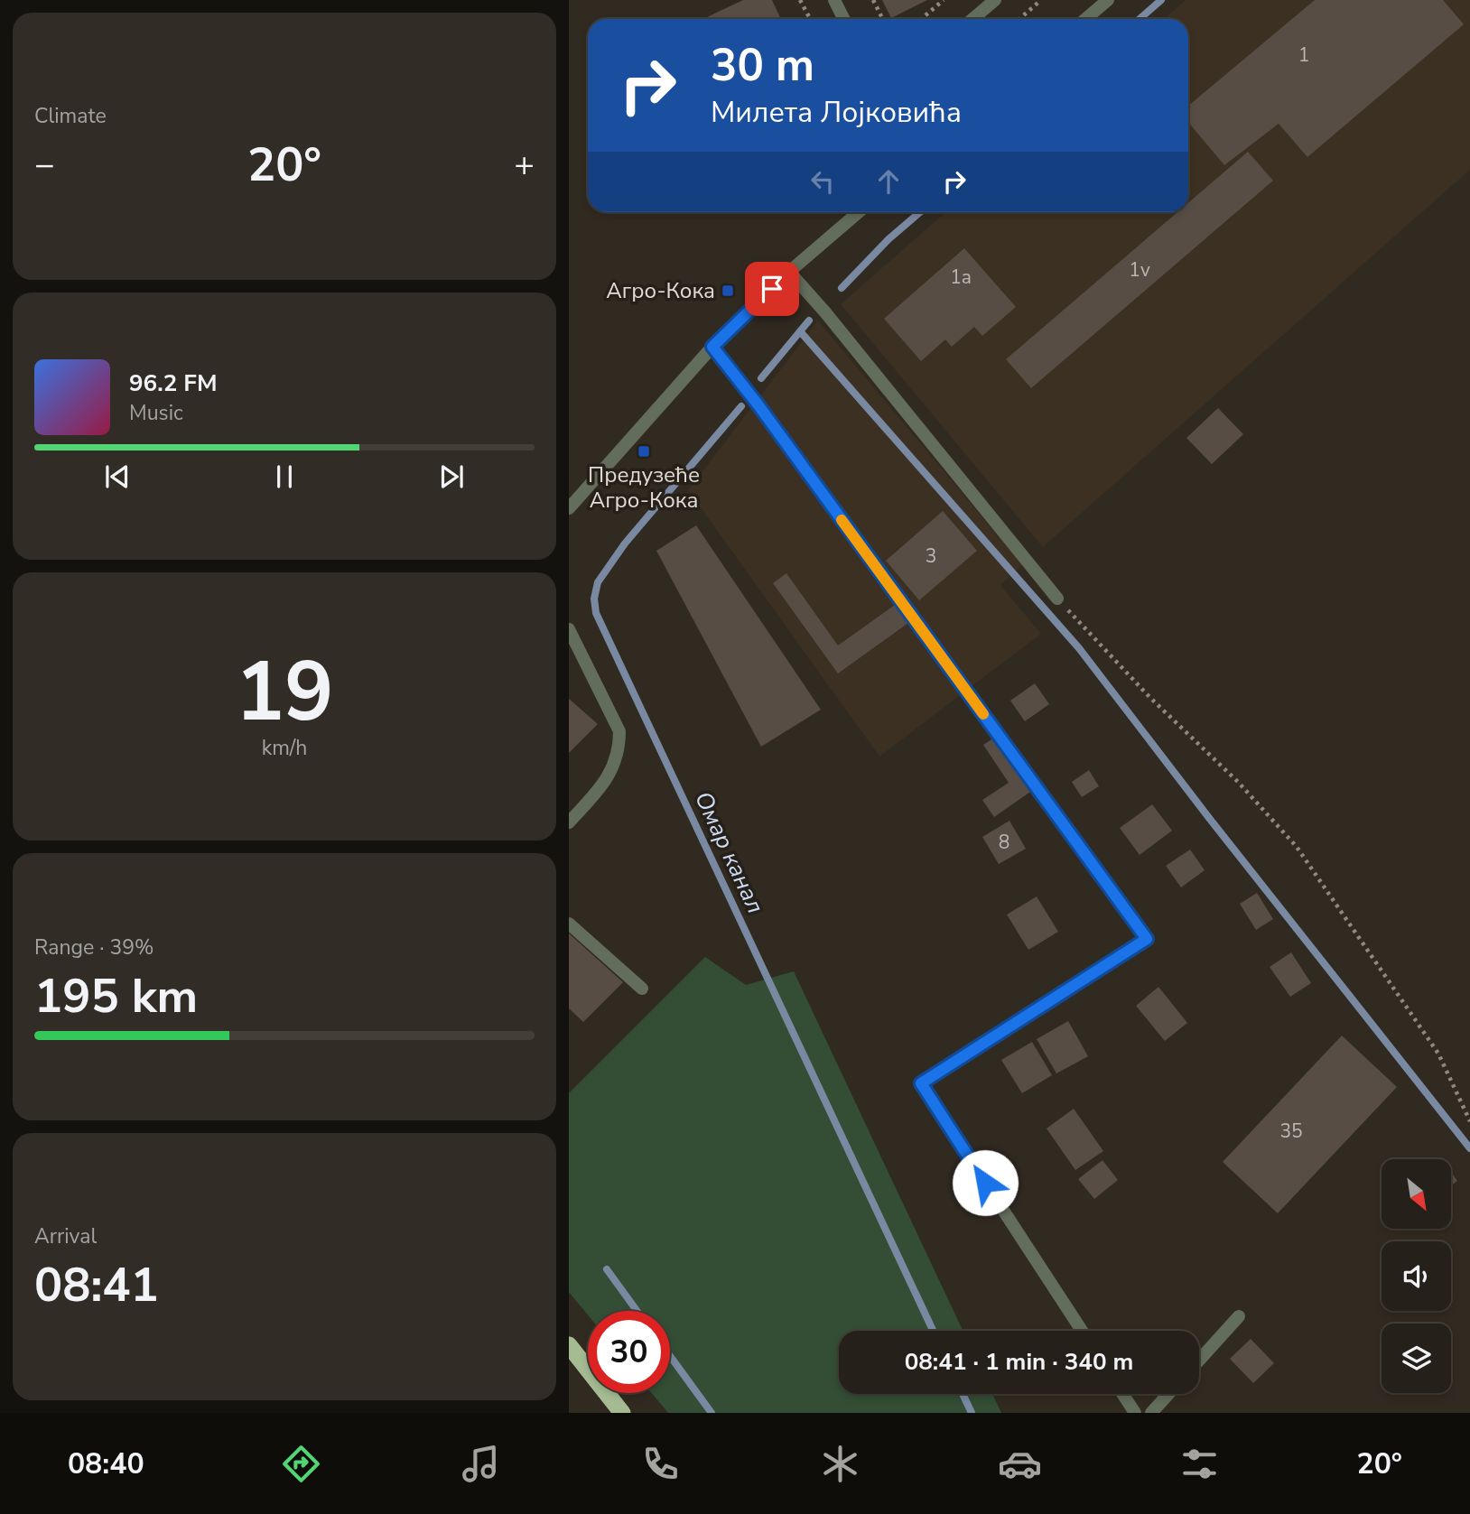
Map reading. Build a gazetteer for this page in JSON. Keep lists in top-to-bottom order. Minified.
{"water":["Омар канал"],"places":{"transit":["Агро-Кока","Предузеће Агро-Кока"]},"house_numbers":["1","1v","1a","3","8","35"],"north":"bottom right","page":{"tile":["Climate",["19","km/h"],["Range · 39%","195 km"],["Arrival","08:41"]],"turn":["30 m","Милета Лојковића"],"heat":["−","20°","+"],"song":["96.2 FM","Music"],"limit":"30","trip":"08:41 · 1 min · 340 m","tabs":["08:40","20°"]}}
